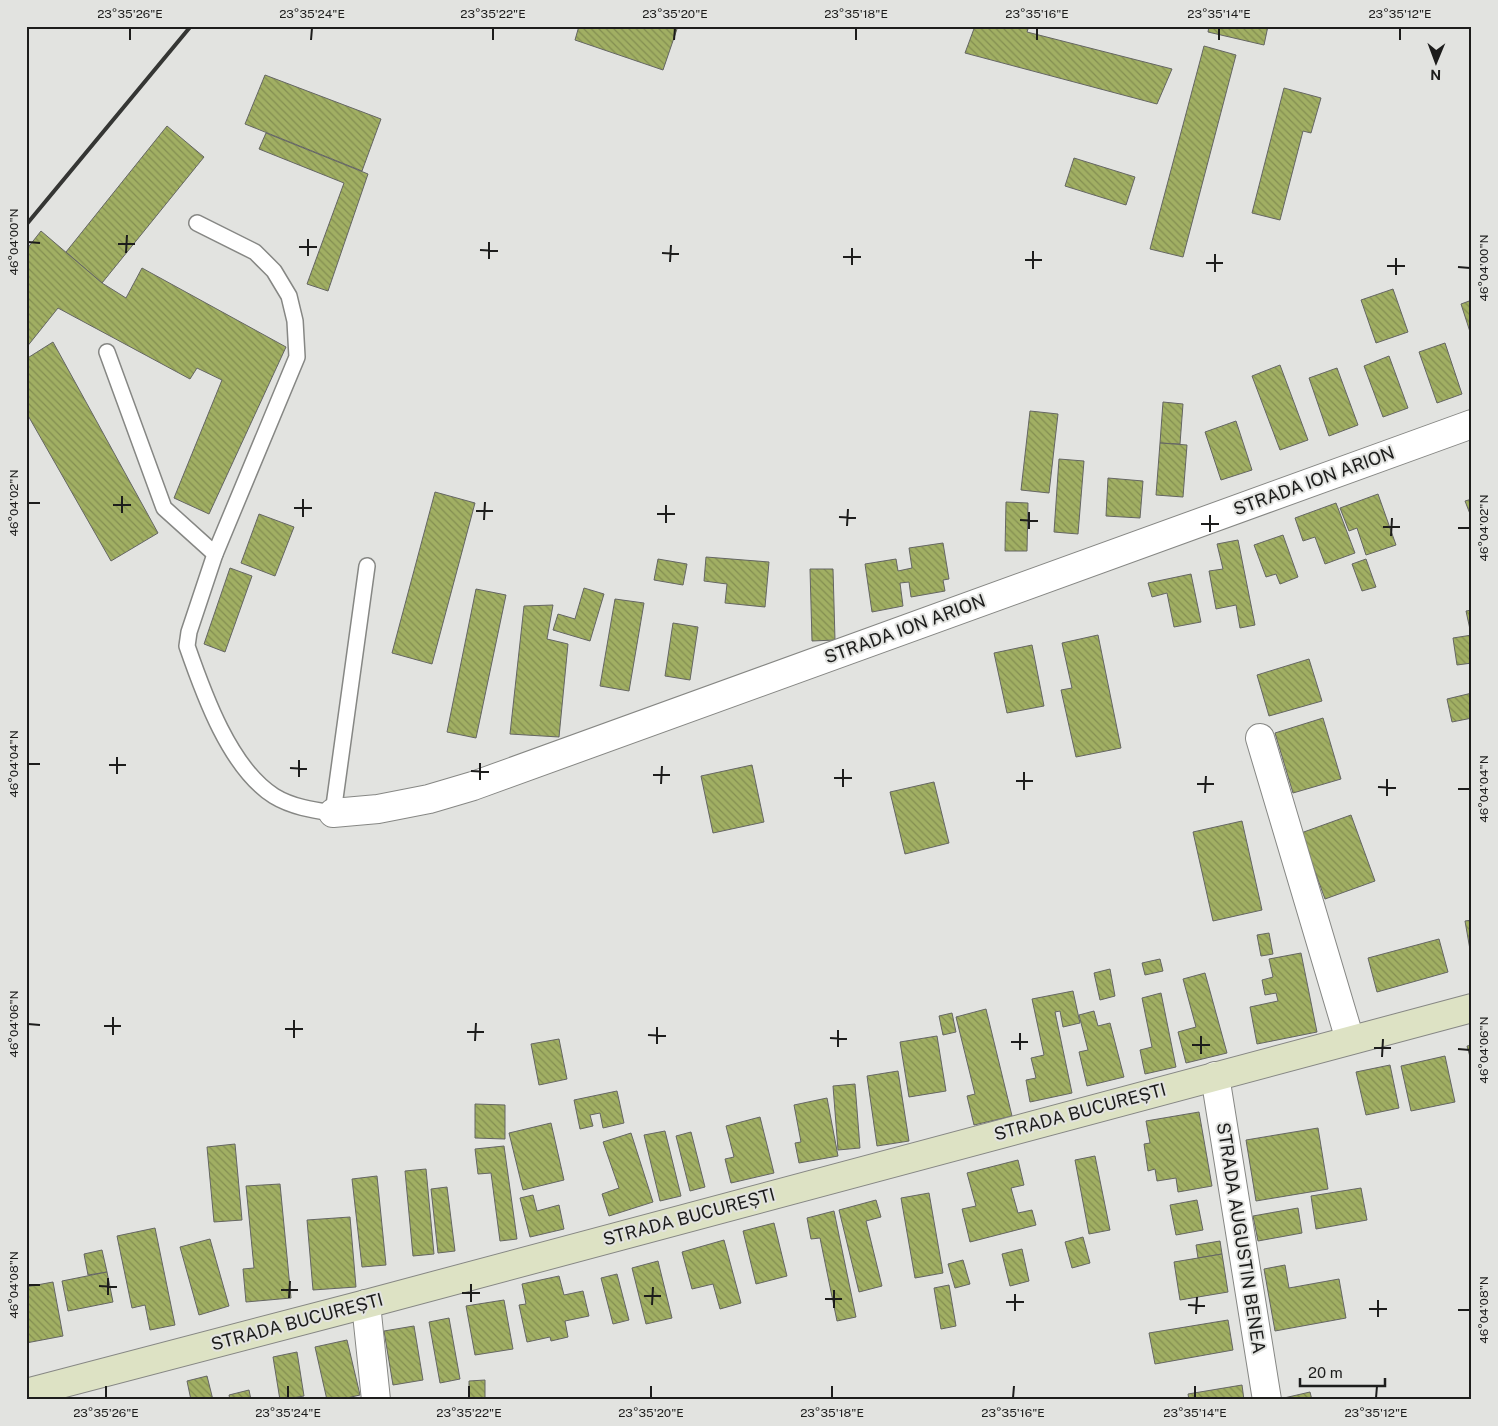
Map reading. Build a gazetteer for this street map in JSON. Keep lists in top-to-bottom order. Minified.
{"streets":{"main road":["STRADA BUCUREȘTI"],"street":["STRADA ION ARION","STRADA AUGUSTIN BENEA"]},"crossings":[["STRADA BUCUREȘTI","STRADA AUGUSTIN BENEA"]],"scale_bar":"20 m","north":"bottom","coordinates":["23°35'26\"E","23°35'24\"E","23°35'22\"E","23°35'20\"E","23°35'18\"E","23°35'16\"E","23°35'14\"E","23°35'12\"E","46°04'00\"N","46°04'02\"N","46°04'04\"N","46°04'06\"N","46°04'08\"N"]}
